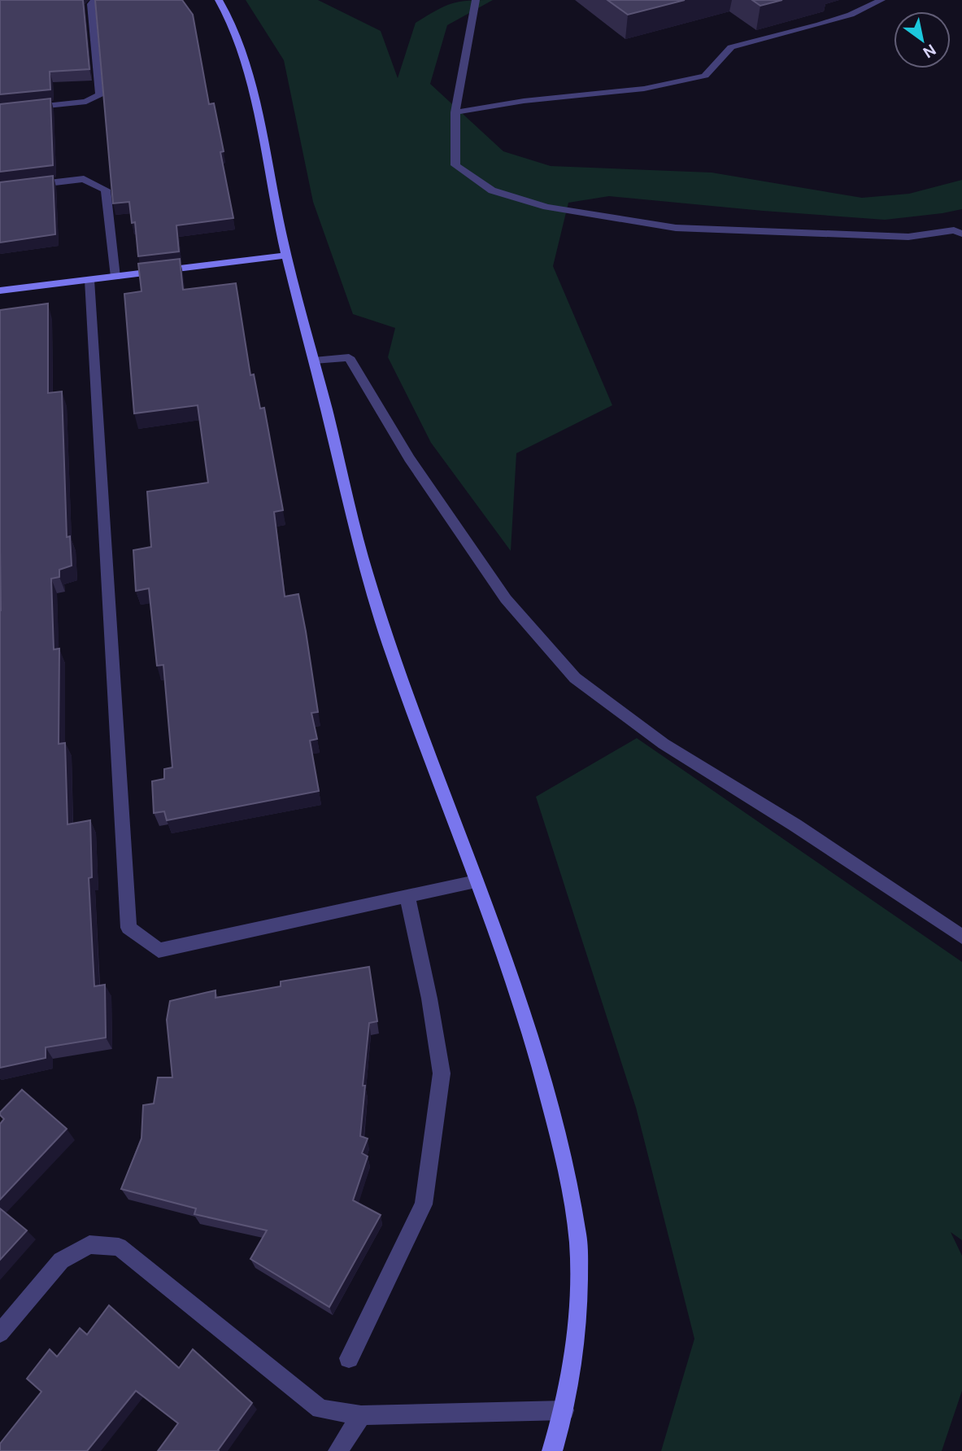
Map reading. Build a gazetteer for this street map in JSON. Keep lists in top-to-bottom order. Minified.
{"north":"bottom right"}
